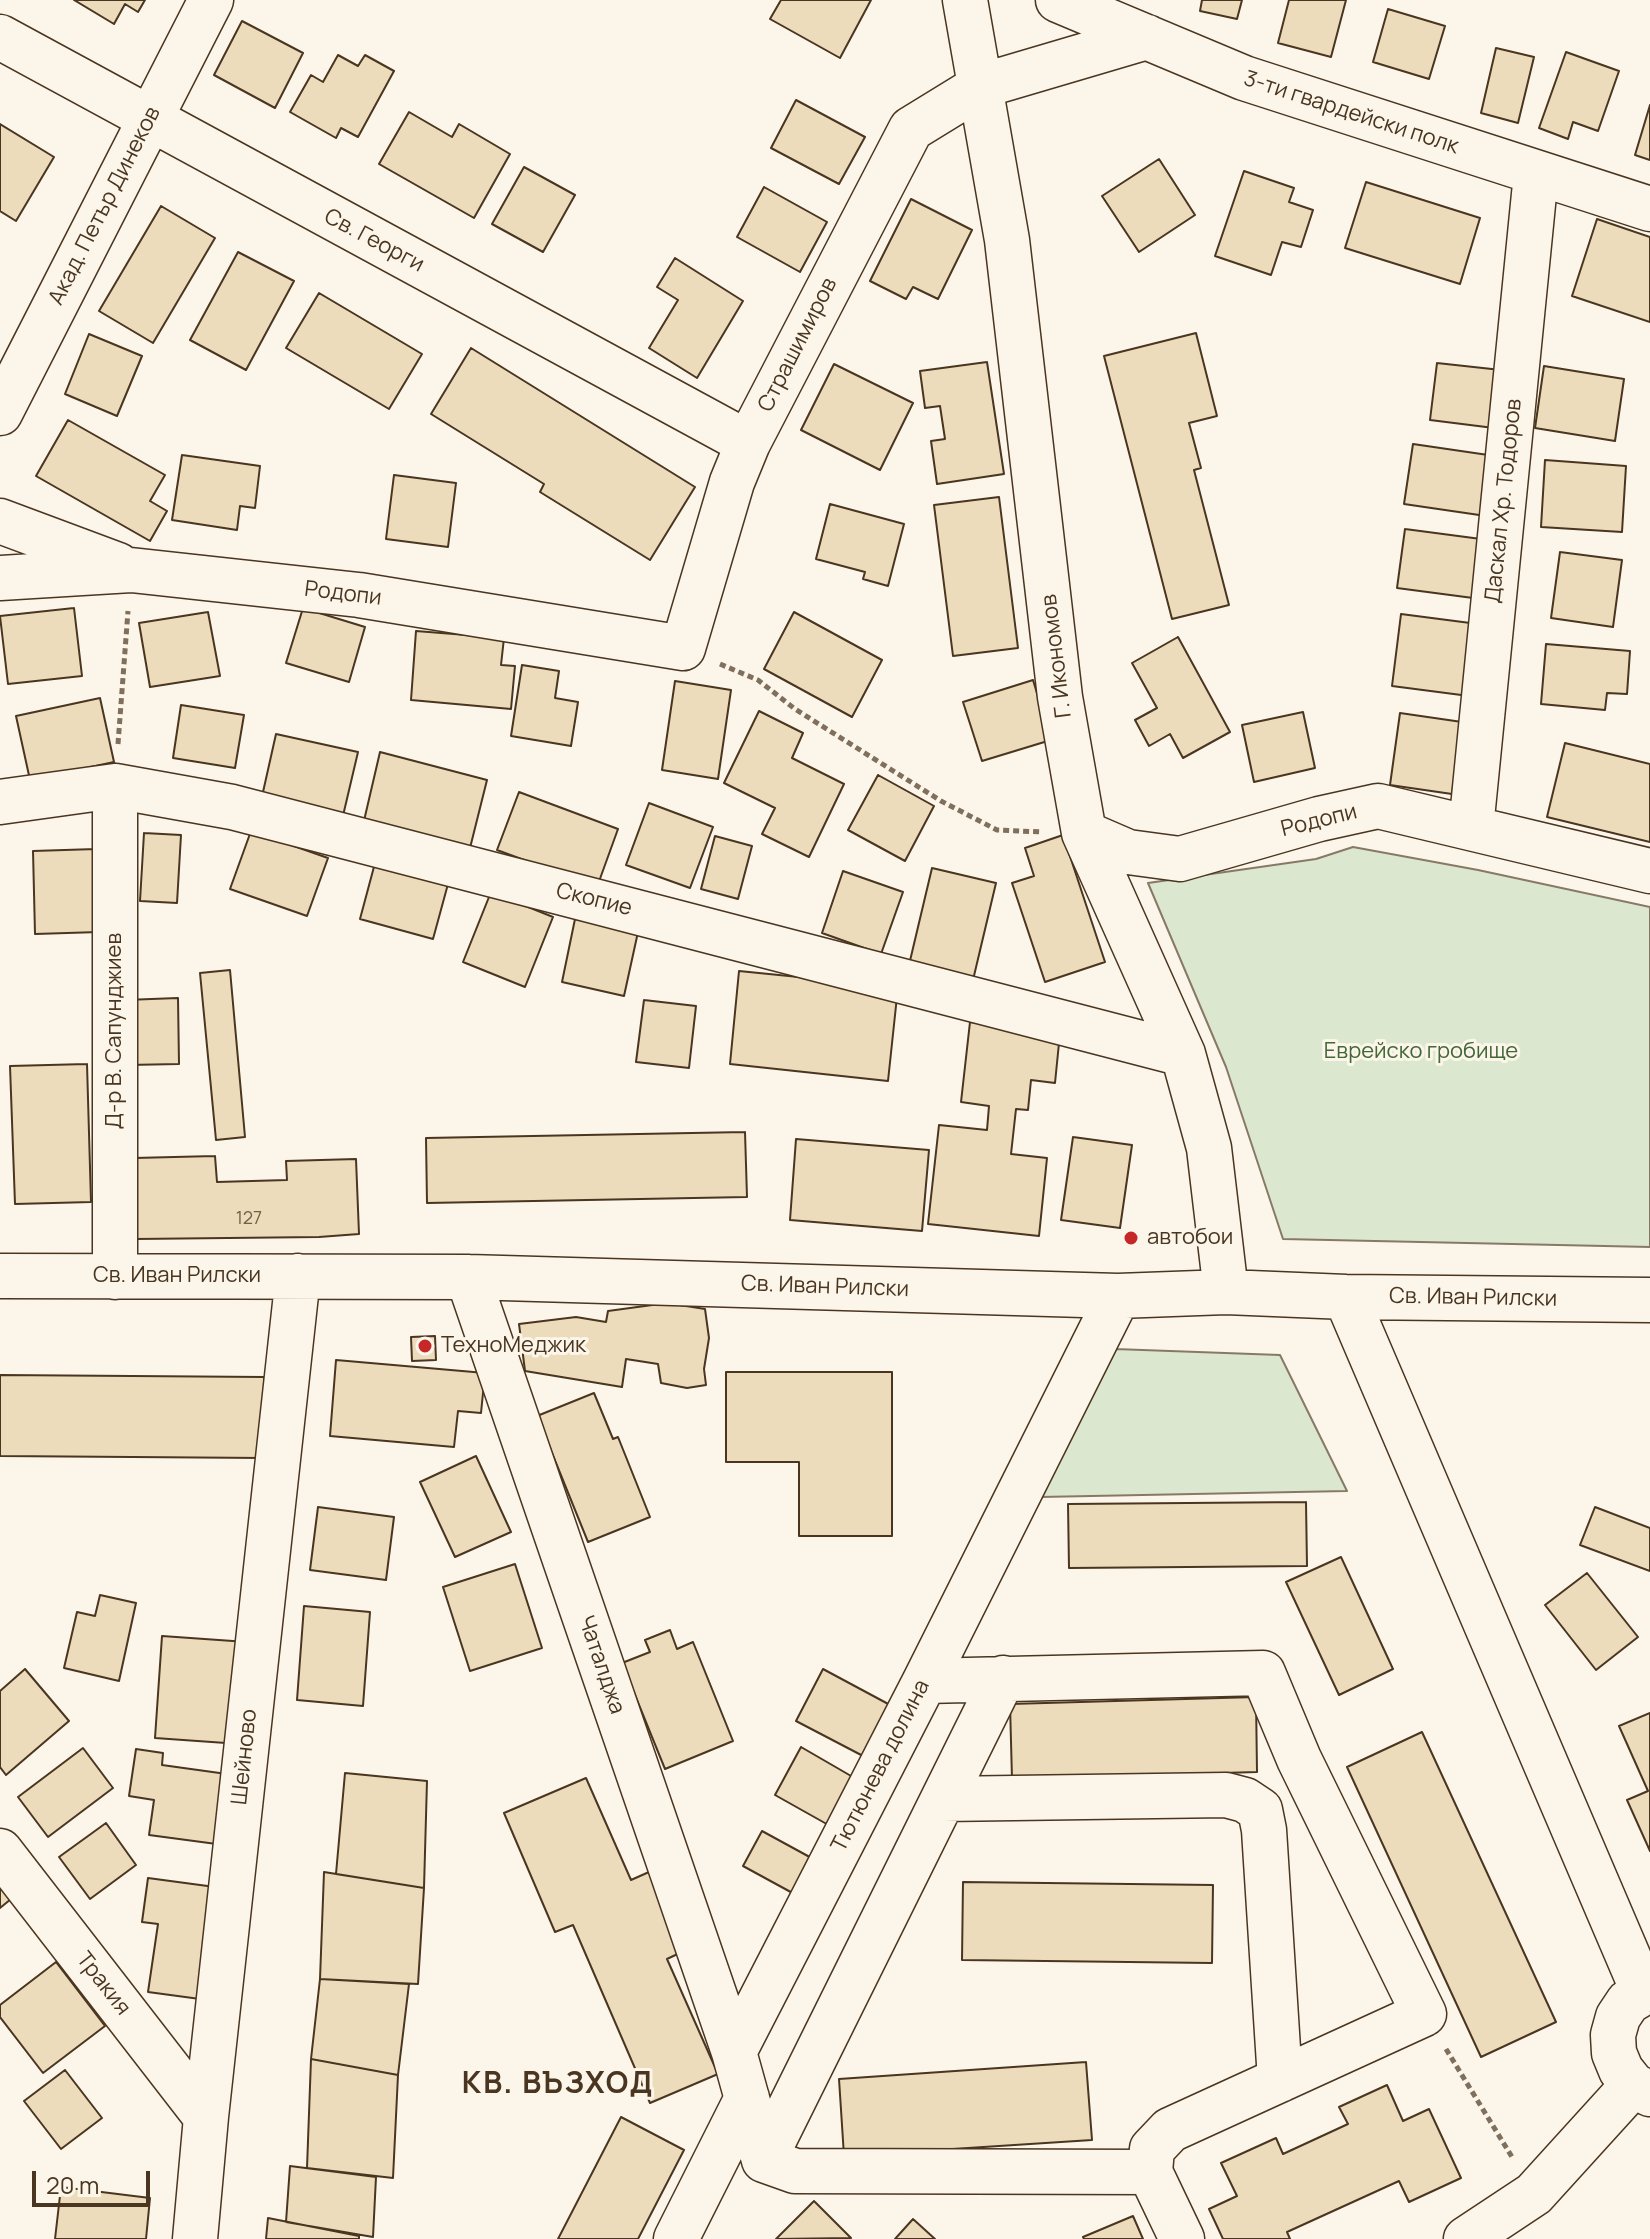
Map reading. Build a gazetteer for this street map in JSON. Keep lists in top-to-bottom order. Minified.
{"streets":{"street":["3-ти гвардейски полк","Акад. Петър Динеков","Св. Георги","Страшимиров","Даскал Хр. Тодоров","Родопи","Г. Икономов","Скопие","Д-р В. Сапунджиев","Св. Иван Рилски","Чаталджа","Шейново","Тютюнева долина","Тракия"]},"crossings":[["3-ти гвардейски полк","Страшимиров"],["3-ти гвардейски полк","Даскал Хр. Тодоров"],["Акад. Петър Динеков","Св. Георги"],["Св. Георги","Страшимиров"],["Страшимиров","Родопи"],["Страшимиров","Г. Икономов"],["Даскал Хр. Тодоров","Родопи"],["Родопи","Г. Икономов"],["Г. Икономов","Скопие"],["Г. Икономов","Св. Иван Рилски"],["Скопие","Д-р В. Сапунджиев"],["Д-р В. Сапунджиев","Св. Иван Рилски"],["Св. Иван Рилски","Чаталджа"],["Св. Иван Рилски","Шейново"],["Св. Иван Рилски","Тютюнева долина"],["Чаталджа","Тютюнева долина"],["Шейново","Тракия"]],"districts":["КВ. ВЪЗХОД"],"parks":["Еврейско гробище"],"places":["автобои","ТехноМеджик"],"house_numbers":["127"],"scale_bar":"20 m"}
